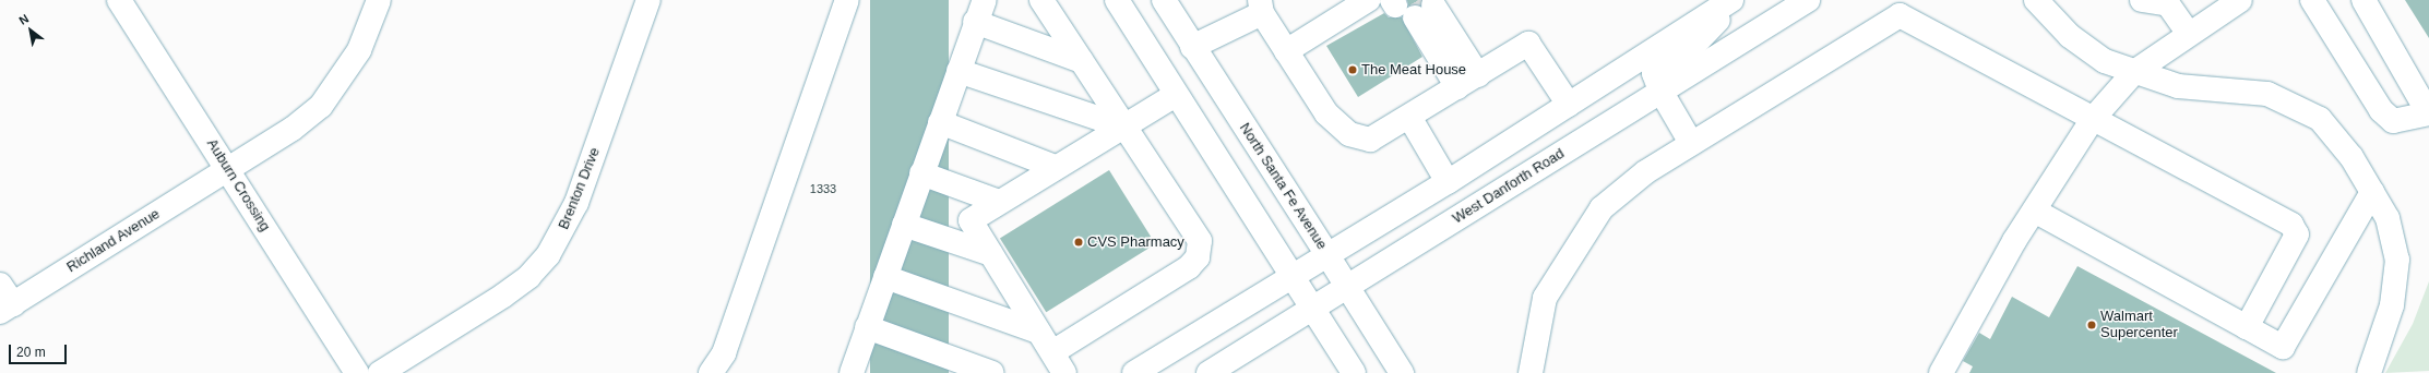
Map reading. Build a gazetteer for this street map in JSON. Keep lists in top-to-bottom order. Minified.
{"streets":{"street":["Auburn Crossing","North Santa Fe Avenue","West Danforth Road","Brenton Drive","Richland Avenue"]},"crossings":[["Auburn Crossing","Richland Avenue"],["North Santa Fe Avenue","West Danforth Road"]],"places":["The Meat House","CVS Pharmacy","Walmart Supercenter"],"house_numbers":["1333"],"scale_bar":"20 m","north":"top left"}
